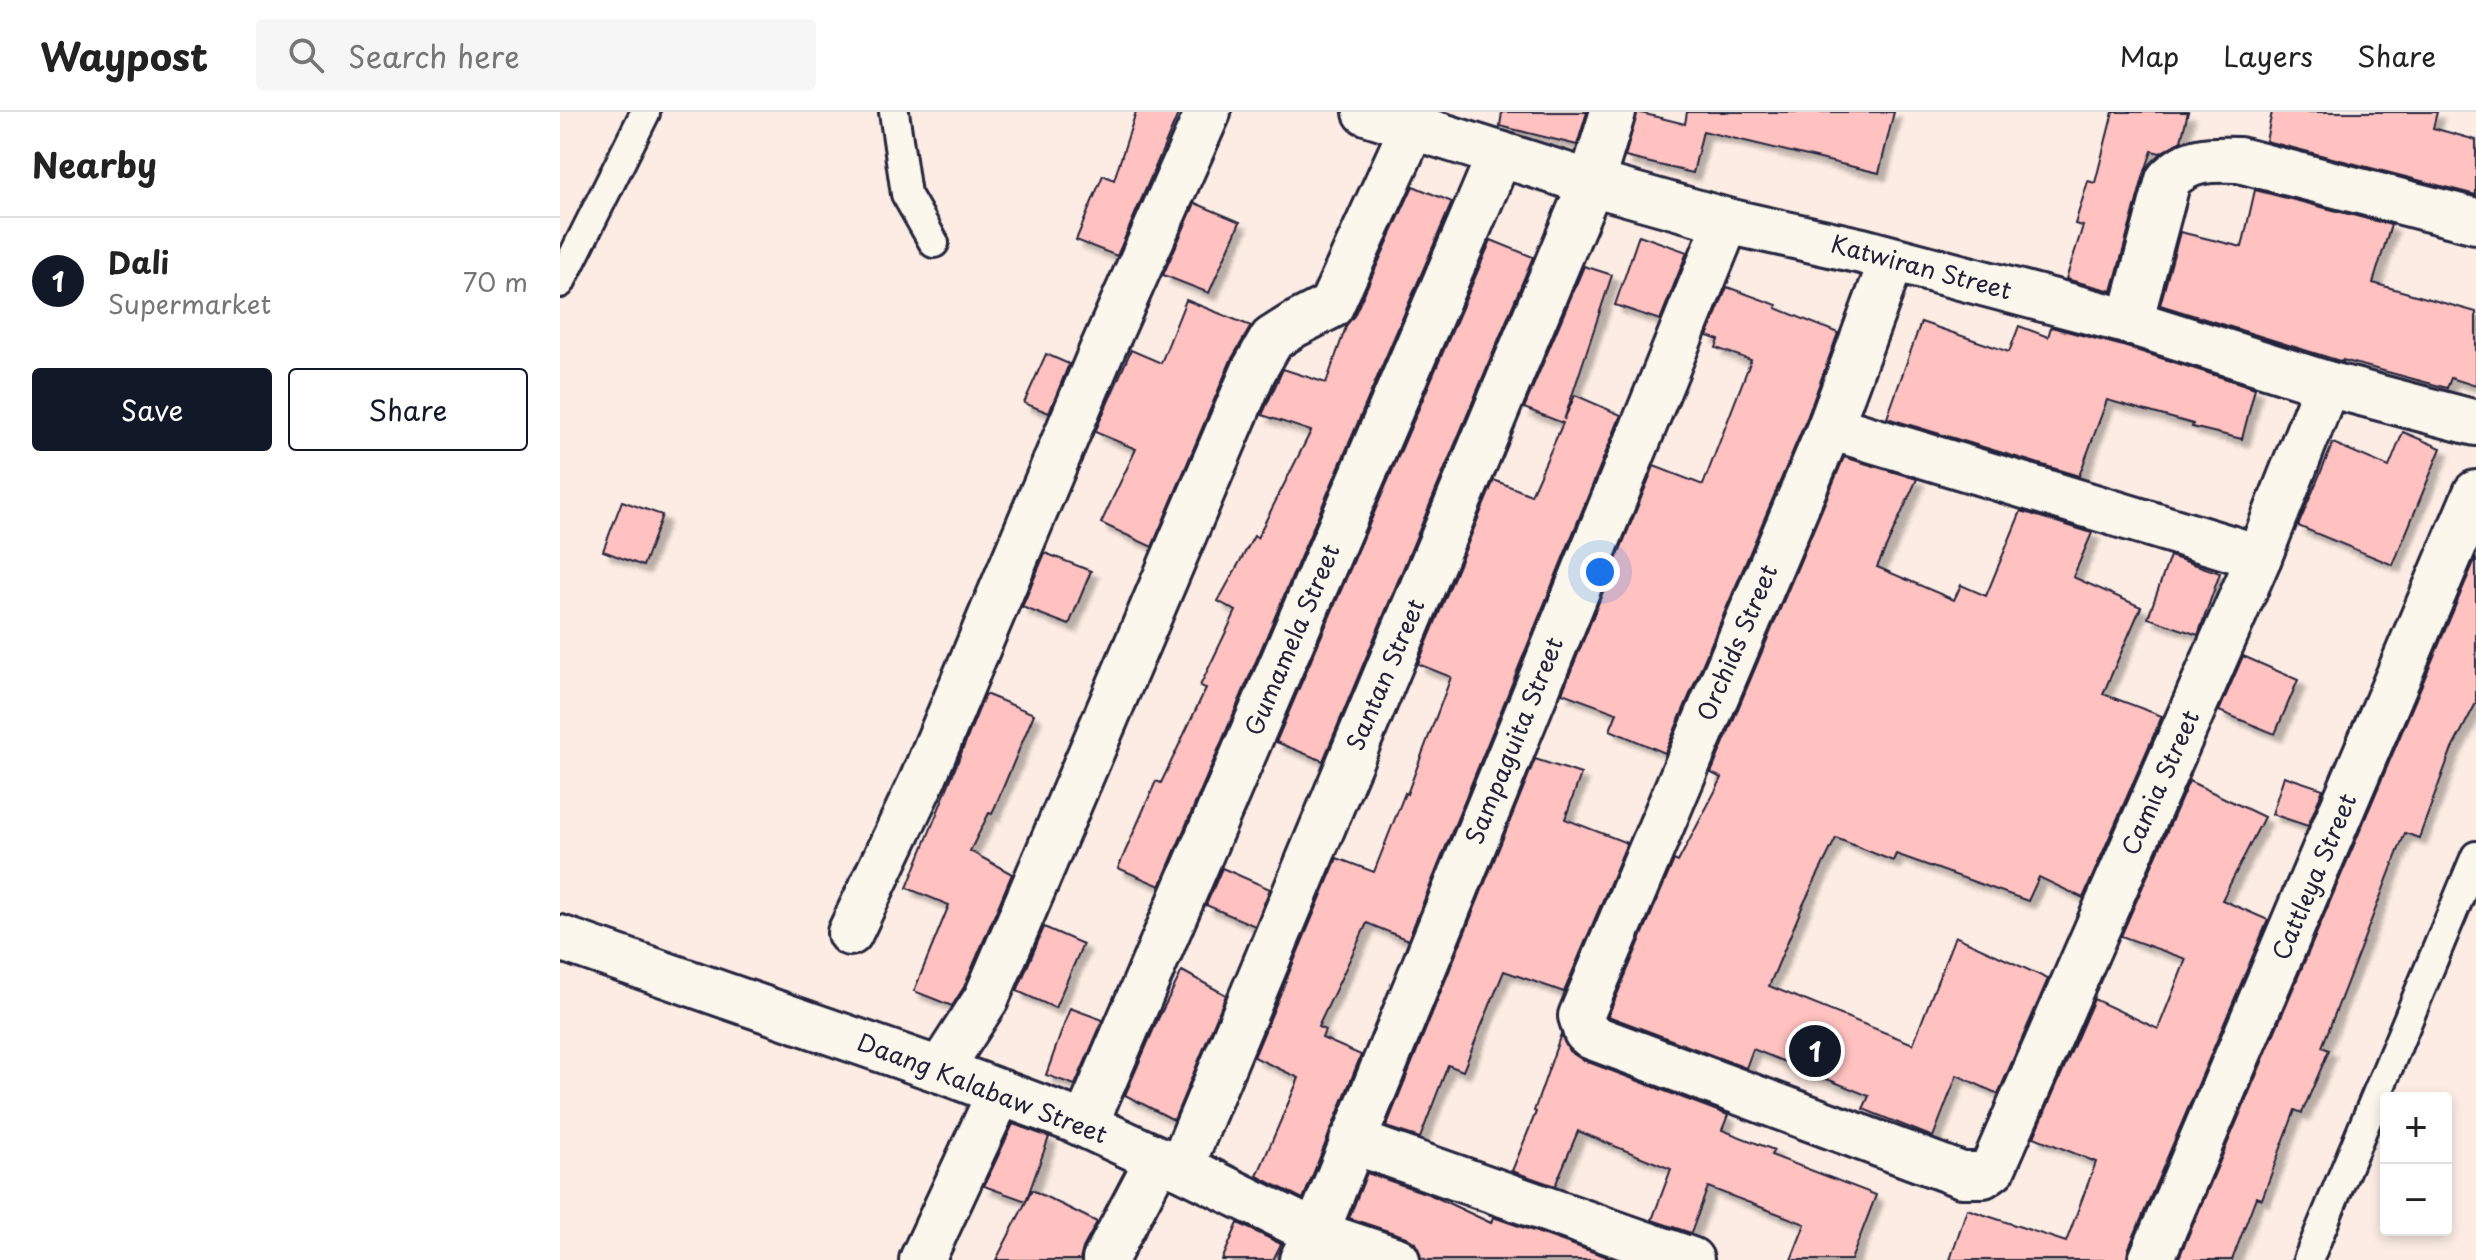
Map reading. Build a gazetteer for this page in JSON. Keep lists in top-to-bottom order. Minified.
{"streets":{"street":["Katwiran Street","Gumamela Street","Orchids Street","Santan Street","Sampaguita Street","Camia Street","Cattleya Street","Daang Kalabaw Street"]},"crossings":[["Katwiran Street","Gumamela Street"],["Katwiran Street","Orchids Street"],["Katwiran Street","Santan Street"],["Katwiran Street","Sampaguita Street"],["Katwiran Street","Camia Street"],["Gumamela Street","Daang Kalabaw Street"],["Orchids Street","Camia Street"],["Santan Street","Daang Kalabaw Street"],["Sampaguita Street","Daang Kalabaw Street"]],"page":{"header":"Waypost","search":"Search here","nav":["Map","Layers","Share"],"heading":"Nearby","list":[{"mark":"1","name":"Dali","note":"Supermarket","value":"70 m"}],"buttons":["Save","Share"],"pins":"1","map_buttons":["+","−"]}}
